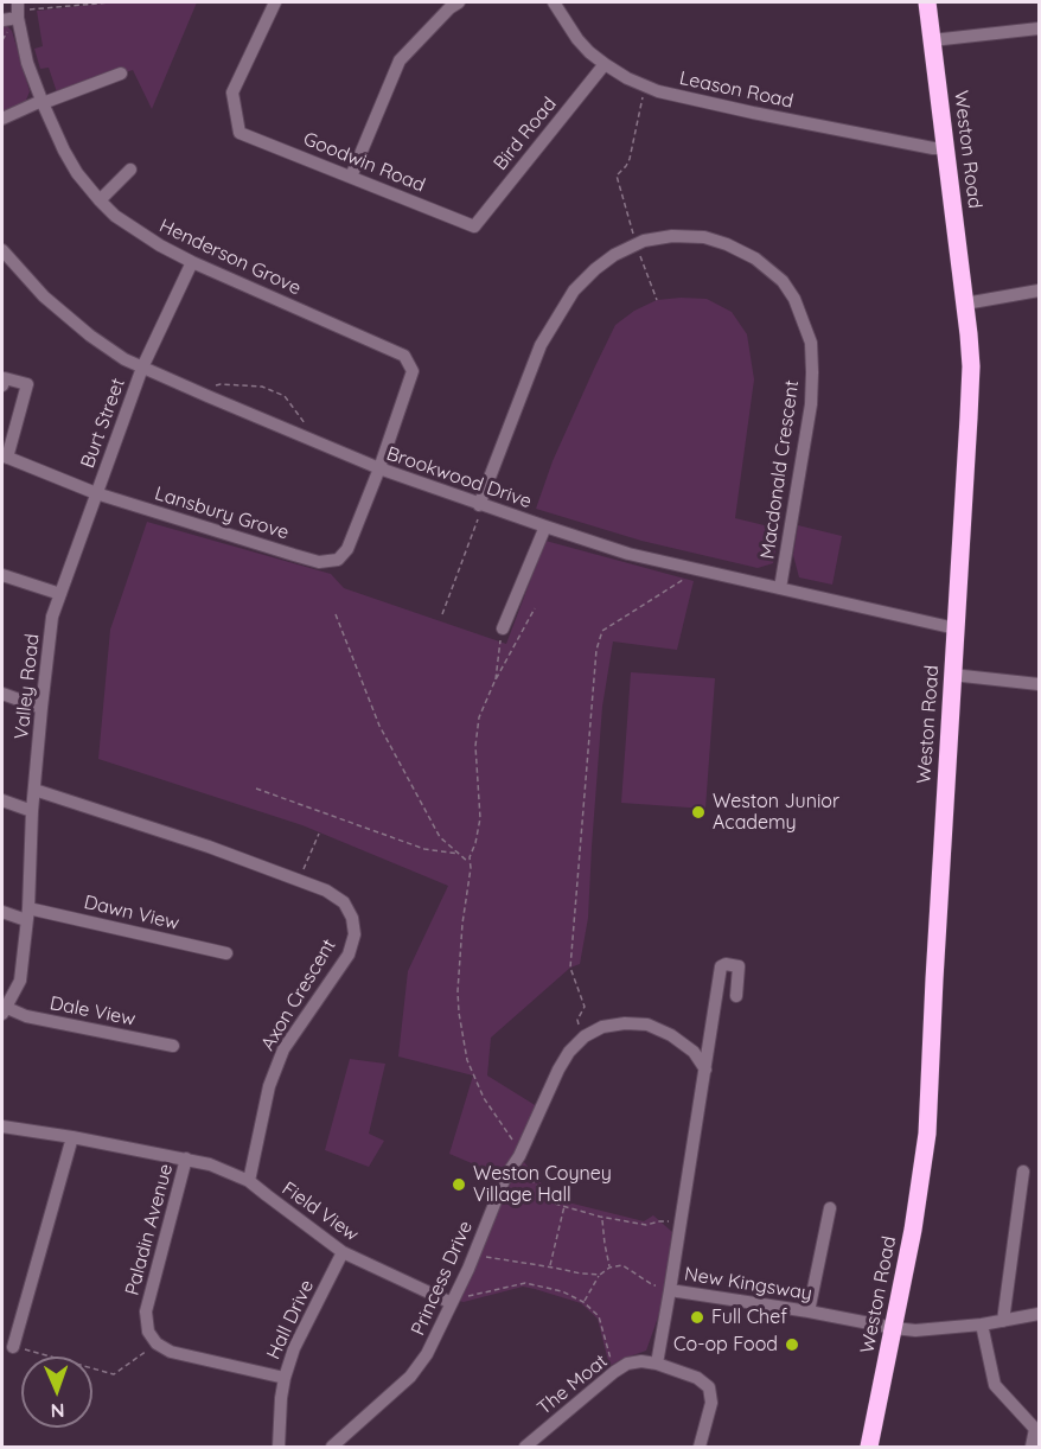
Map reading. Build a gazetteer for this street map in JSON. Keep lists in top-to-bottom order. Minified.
{"streets":{"highway":["Weston Road"],"street":["Leason Road","Bird Road","Goodwin Road","Henderson Grove","Burt Street","Macdonald Crescent","Brookwood Drive","Lansbury Grove","Valley Road","Dawn View","Axon Crescent","Dale View","Field View","Paladin Avenue","Princess Drive","New Kingsway","Hall Drive","The Moat"]},"crossings":[["Leason Road","Bird Road"],["Leason Road","Weston Road"],["Bird Road","Goodwin Road"],["Weston Road","Brookwood Drive"],["Weston Road","New Kingsway"],["Henderson Grove","Burt Street"],["Henderson Grove","Brookwood Drive"],["Henderson Grove","Lansbury Grove"],["Burt Street","Brookwood Drive"],["Burt Street","Lansbury Grove"],["Burt Street","Valley Road"],["Macdonald Crescent","Brookwood Drive"],["Brookwood Drive","Lansbury Grove"],["Lansbury Grove","Valley Road"],["Valley Road","Dawn View"],["Valley Road","Axon Crescent"],["Valley Road","Dale View"],["Axon Crescent","Field View"],["Field View","Princess Drive"],["Field View","Hall Drive"],["New Kingsway","The Moat"]],"places":["Weston Junior Academy","Weston Coyney Village Hall","Full Chef","Co-op Food"],"north":"bottom"}
